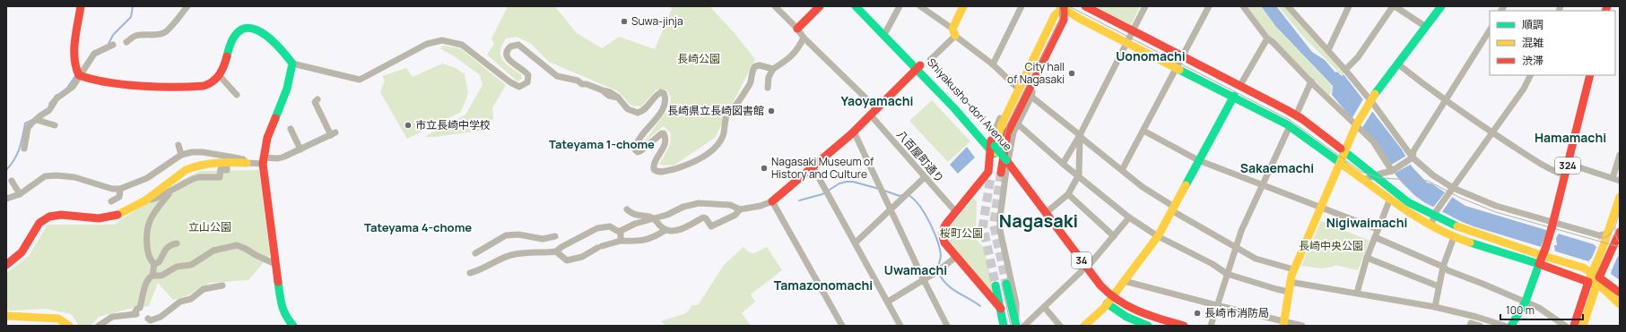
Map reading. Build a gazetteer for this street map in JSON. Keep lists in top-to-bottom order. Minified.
{"streets":{"main road":["Shiyakusho-dori Avenue","324","34"],"street":["八百屋町通り"]},"districts":["Uonomachi","Yaoyamachi","Hamamachi","Tateyama 1-chome","Sakaemachi","Nagasaki","Nigiwaimachi","Tateyama 4-chome","Uwamachi","Tamazonomachi"],"parks":["長崎公園","立山公園","桜町公園","長崎中央公園"],"places":["Suwa-jinja","City hall of Nagasaki","長崎県立長崎図書館","市立長崎中学校","Nagasaki Museum of History and Culture","長崎市消防局"],"legend":["順調","混雑","渋滞"],"scale_bar":"100 m"}
